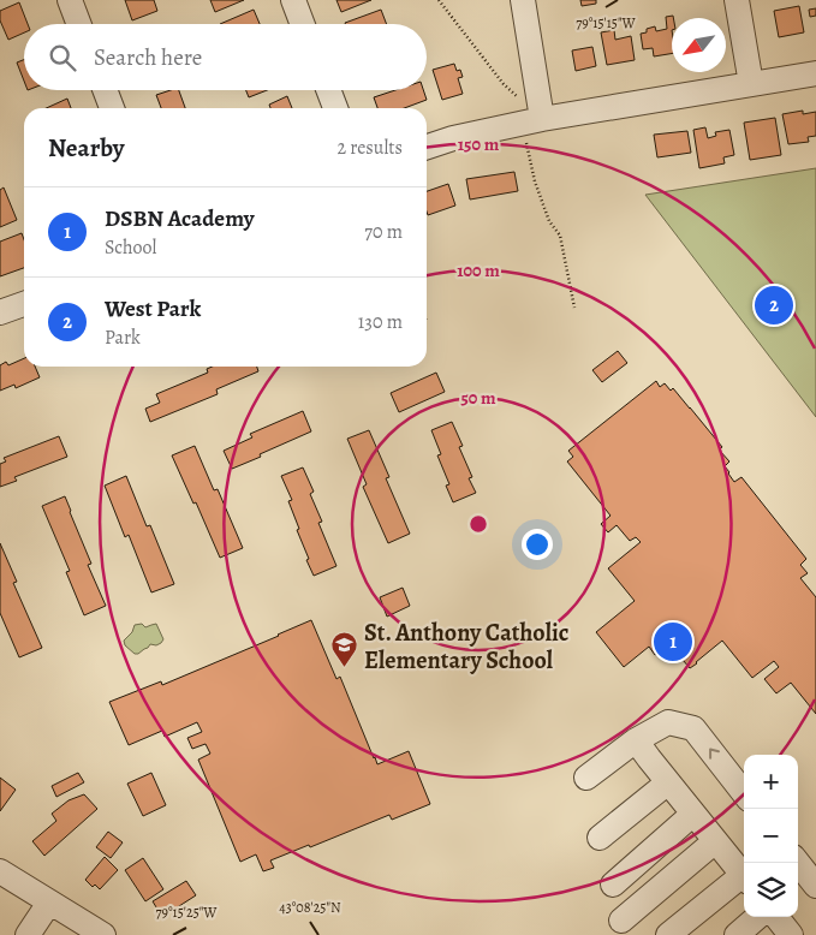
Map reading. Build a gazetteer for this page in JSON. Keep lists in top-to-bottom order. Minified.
{"places":{"school or university":["St. Anthony Catholic Elementary School"]},"north":"bottom left","page":{"search":"Search here","heading":["Nearby","2 results"],"list":[{"mark":"1","name":"DSBN Academy","note":"School","value":"70 m"},{"mark":"2","name":"West Park","note":"Park","value":"130 m"}],"pins":["2","1"],"map_buttons":["+","−"]},"coordinates":["79°15'15\"W","43°08'25\"N","79°15'25\"W"],"rings":["150 m","100 m","50 m"]}
